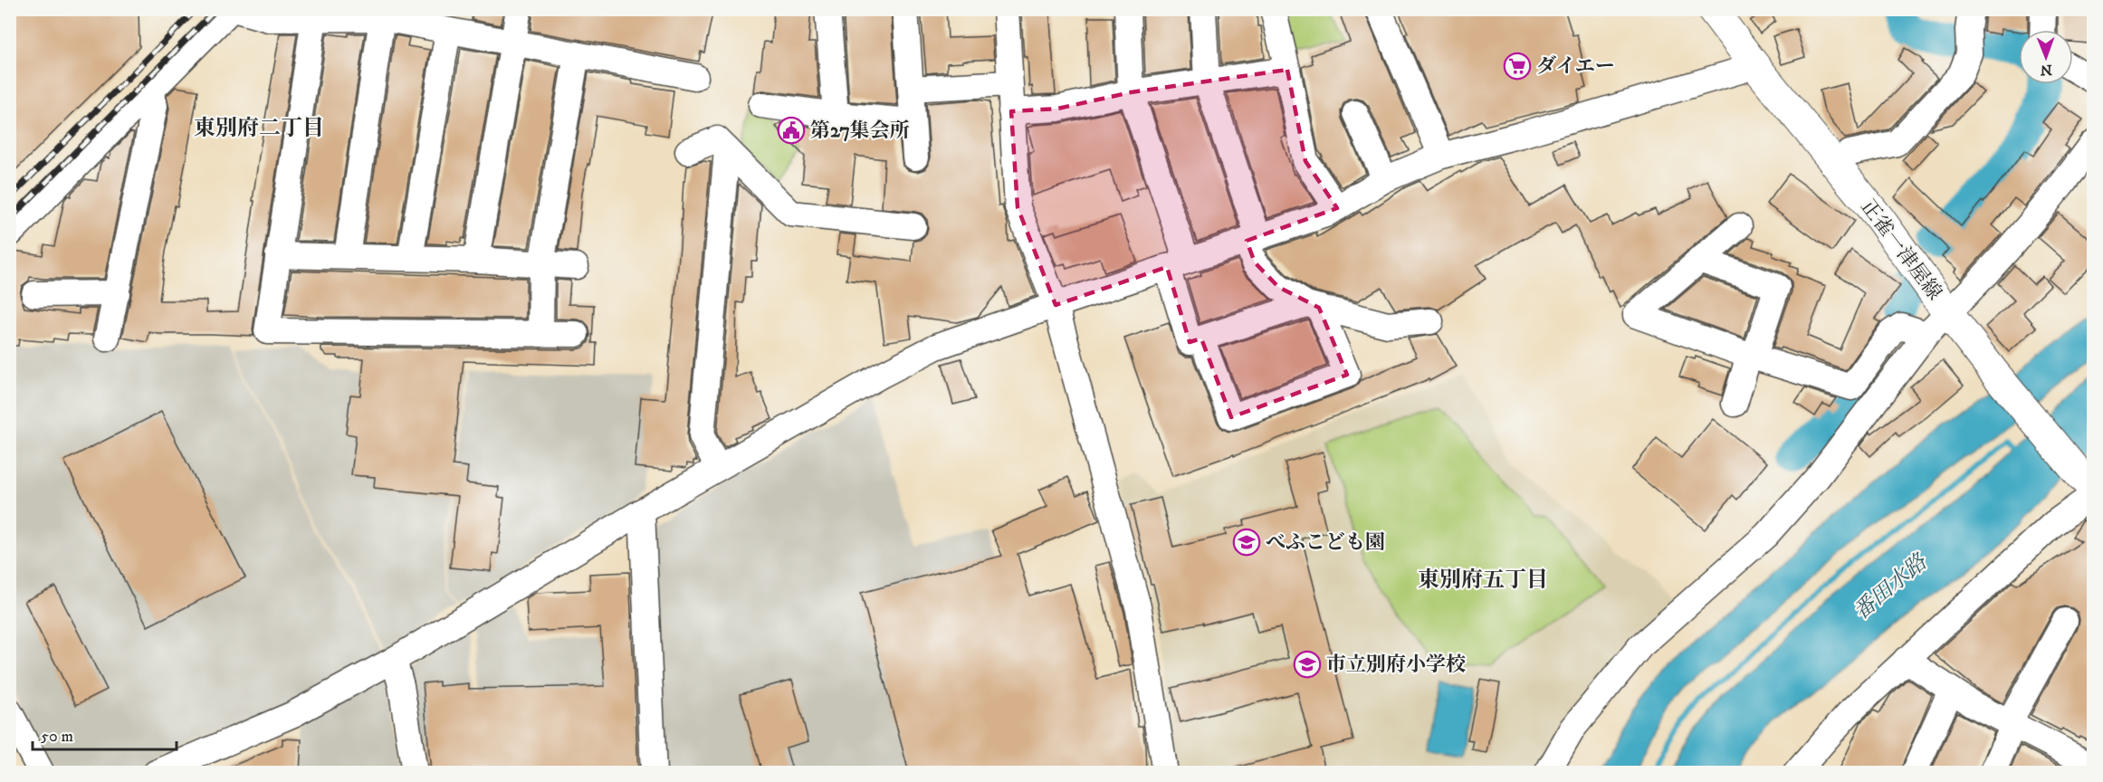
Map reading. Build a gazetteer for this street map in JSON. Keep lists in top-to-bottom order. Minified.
{"streets":{"main road":["正雀一津屋線"]},"districts":["東別府二丁目","東別府五丁目"],"water":["番田水路"],"places":{"supermarket":["ダイエー"],"public building":["第27集会所"],"school or university":["べふこども園","市立別府小学校"]},"scale_bar":"50 m","north":"bottom"}
